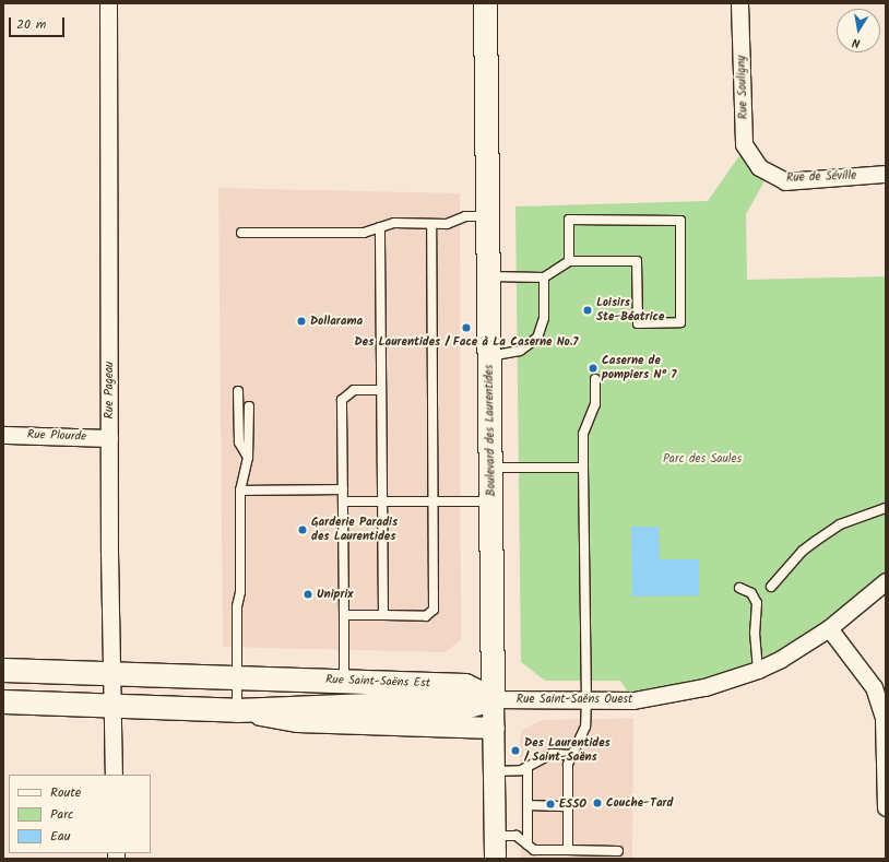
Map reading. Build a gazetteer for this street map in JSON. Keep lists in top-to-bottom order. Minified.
{"streets":{"main road":["Boulevard des Laurentides","Rue Saint-Saëns Est"],"street":["Rue Souligny","Rue de Séville","Rue Pageau","Rue Plourde","Rue Saint-Saëns Ouest"]},"crossings":[["Rue Souligny","Rue de Séville"],["Rue Pageau","Rue Plourde"],["Rue Pageau","Rue Saint-Saëns Est"],["Boulevard des Laurentides","Rue Saint-Saëns Est"],["Boulevard des Laurentides","Rue Saint-Saëns Ouest"],["Rue Saint-Saëns Est","Rue Saint-Saëns Ouest"]],"parks":["Parc des Saules"],"places":["Loisirs Ste-Béatrice","Dollarama","Des Laurentides / Face à La Caserne No.7","Caserne de pompiers N° 7","Garderie Paradis des Laurentides","Uniprix","Des Laurentides / Saint-Saëns","Couche-Tard","ESSO"],"legend":["Route","Parc","Eau"],"scale_bar":"20 m","north":"bottom"}
